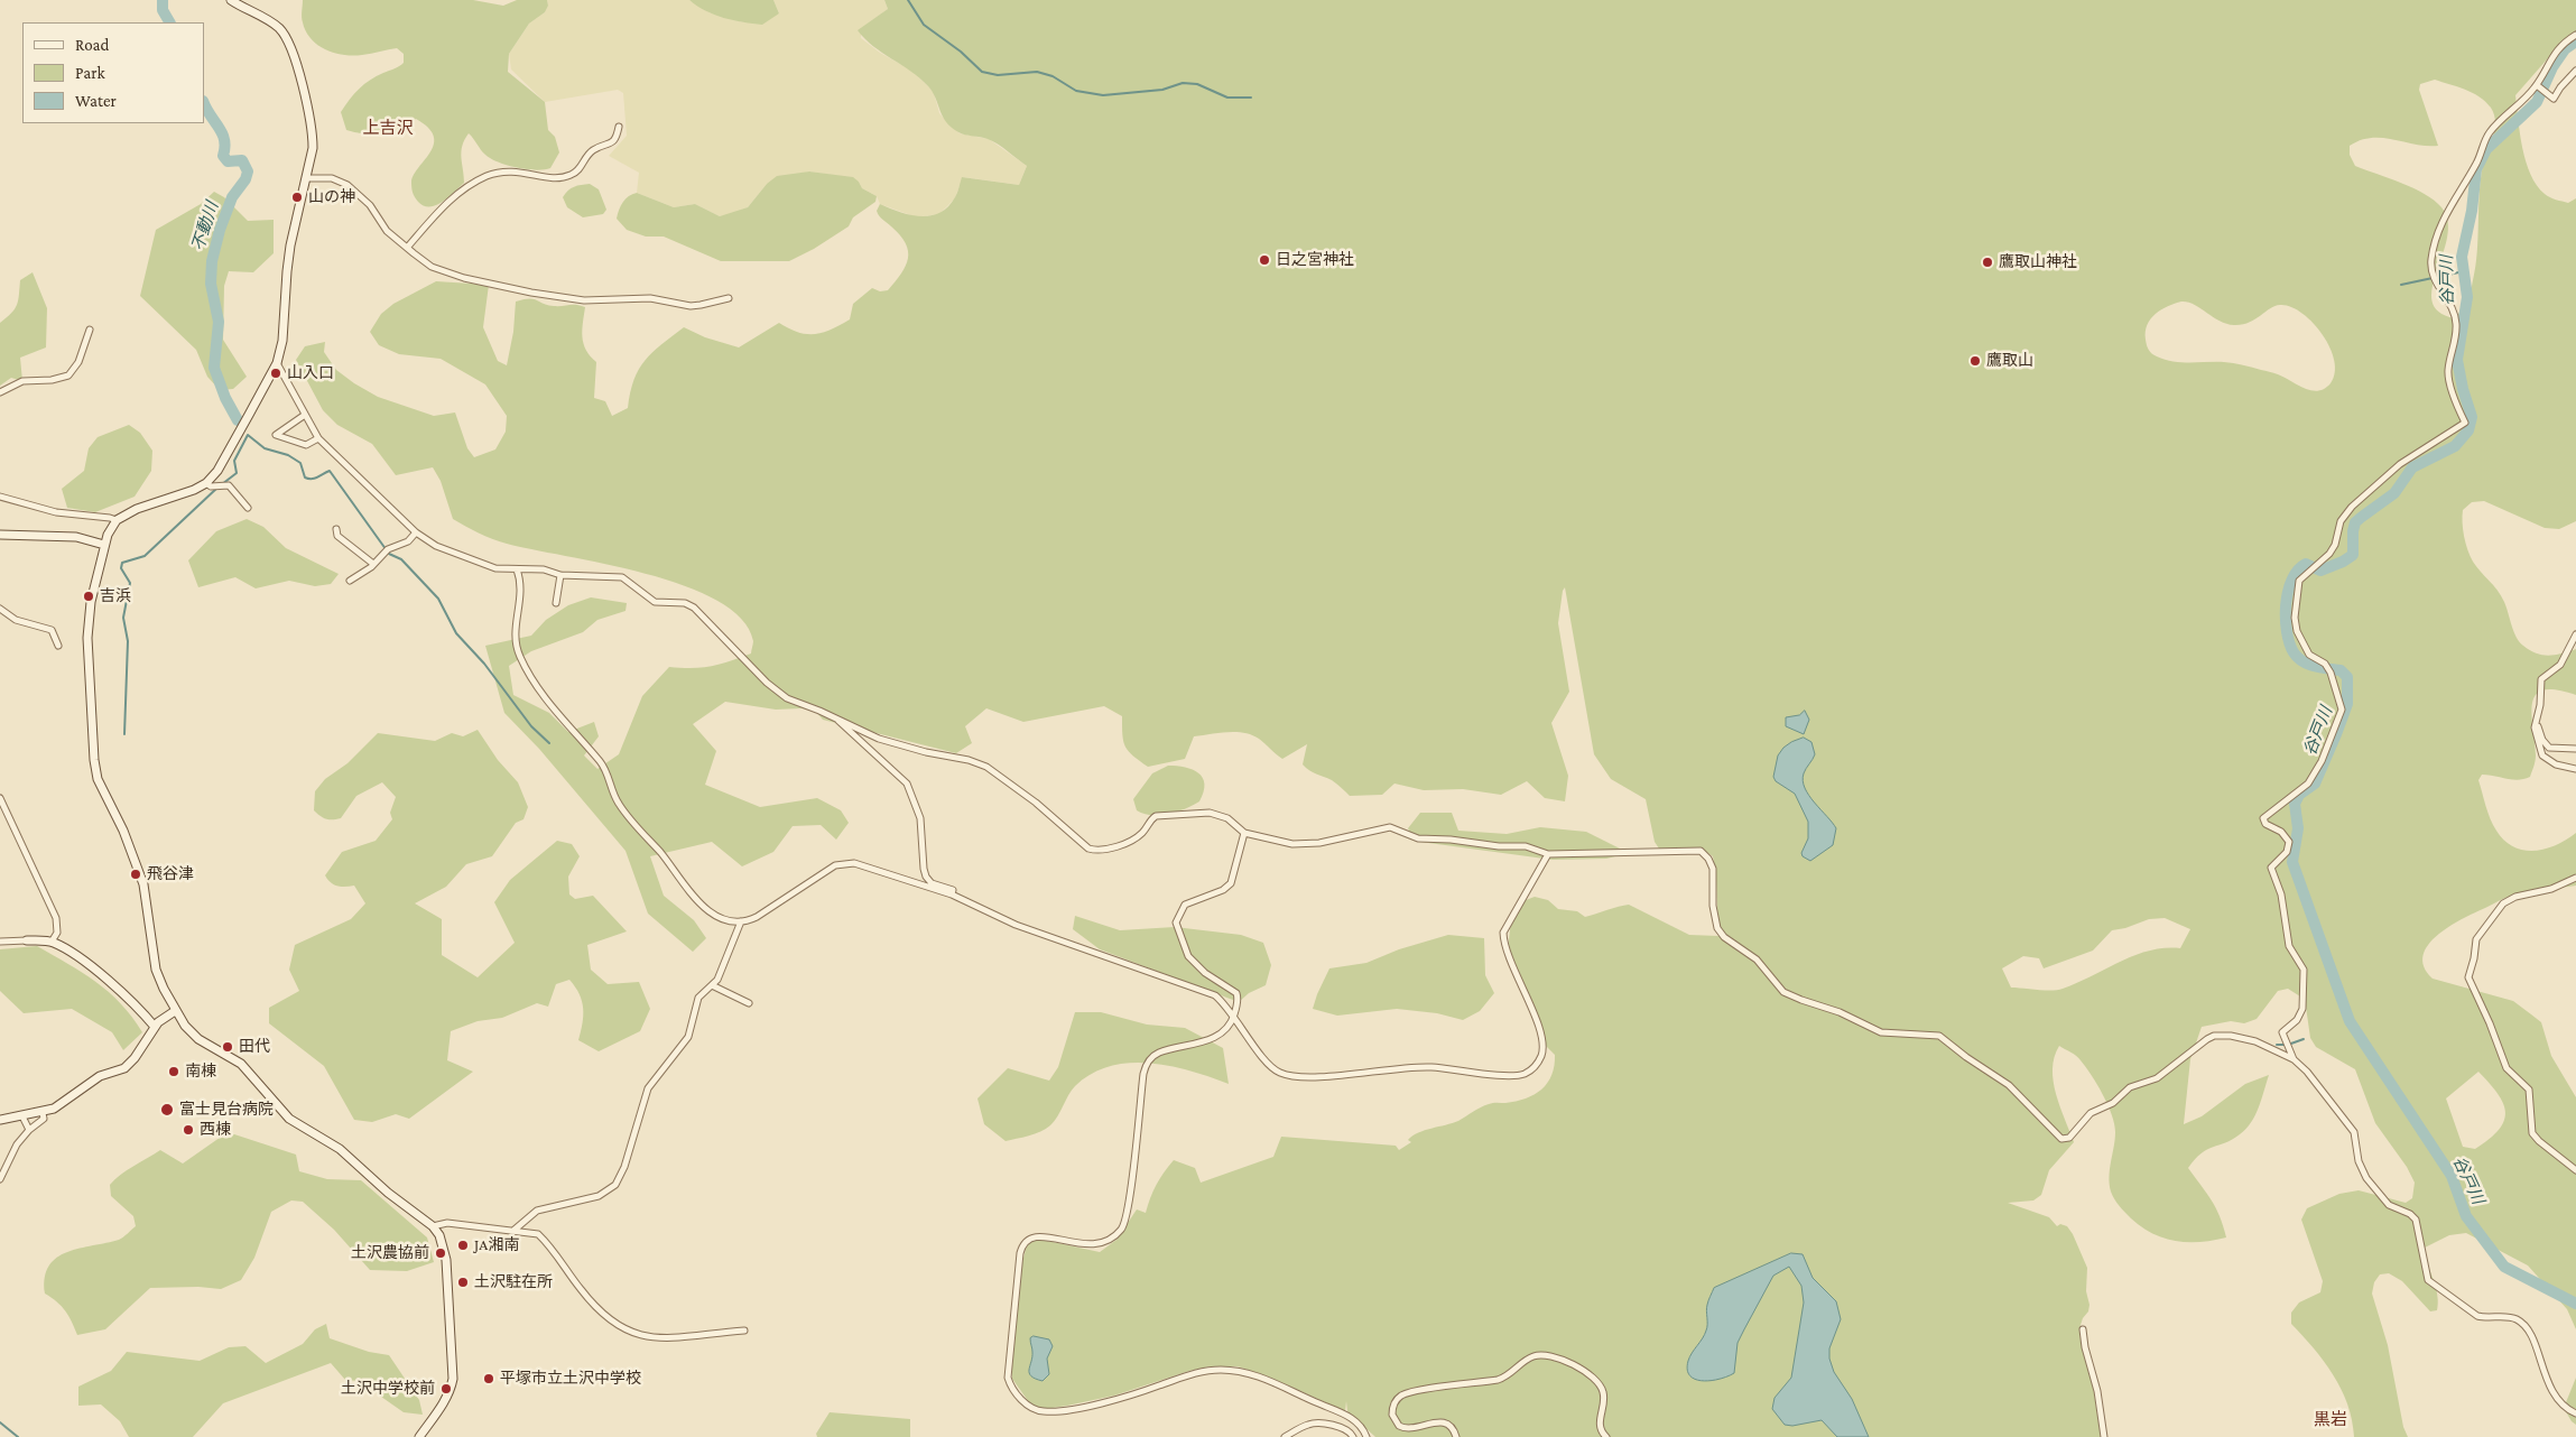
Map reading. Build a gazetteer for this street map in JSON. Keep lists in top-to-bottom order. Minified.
{"districts":["上吉沢","黒岩"],"water":["不動川","谷戸川"],"places":["山の神","日之宮神社","鷹取山神社","鷹取山","山入口","吉浜","飛谷津","田代","南棟","富士見台病院","西棟","JA湘南","土沢農協前","土沢駐在所","平塚市立土沢中学校","土沢中学校前"],"legend":["Road","Park","Water"]}
